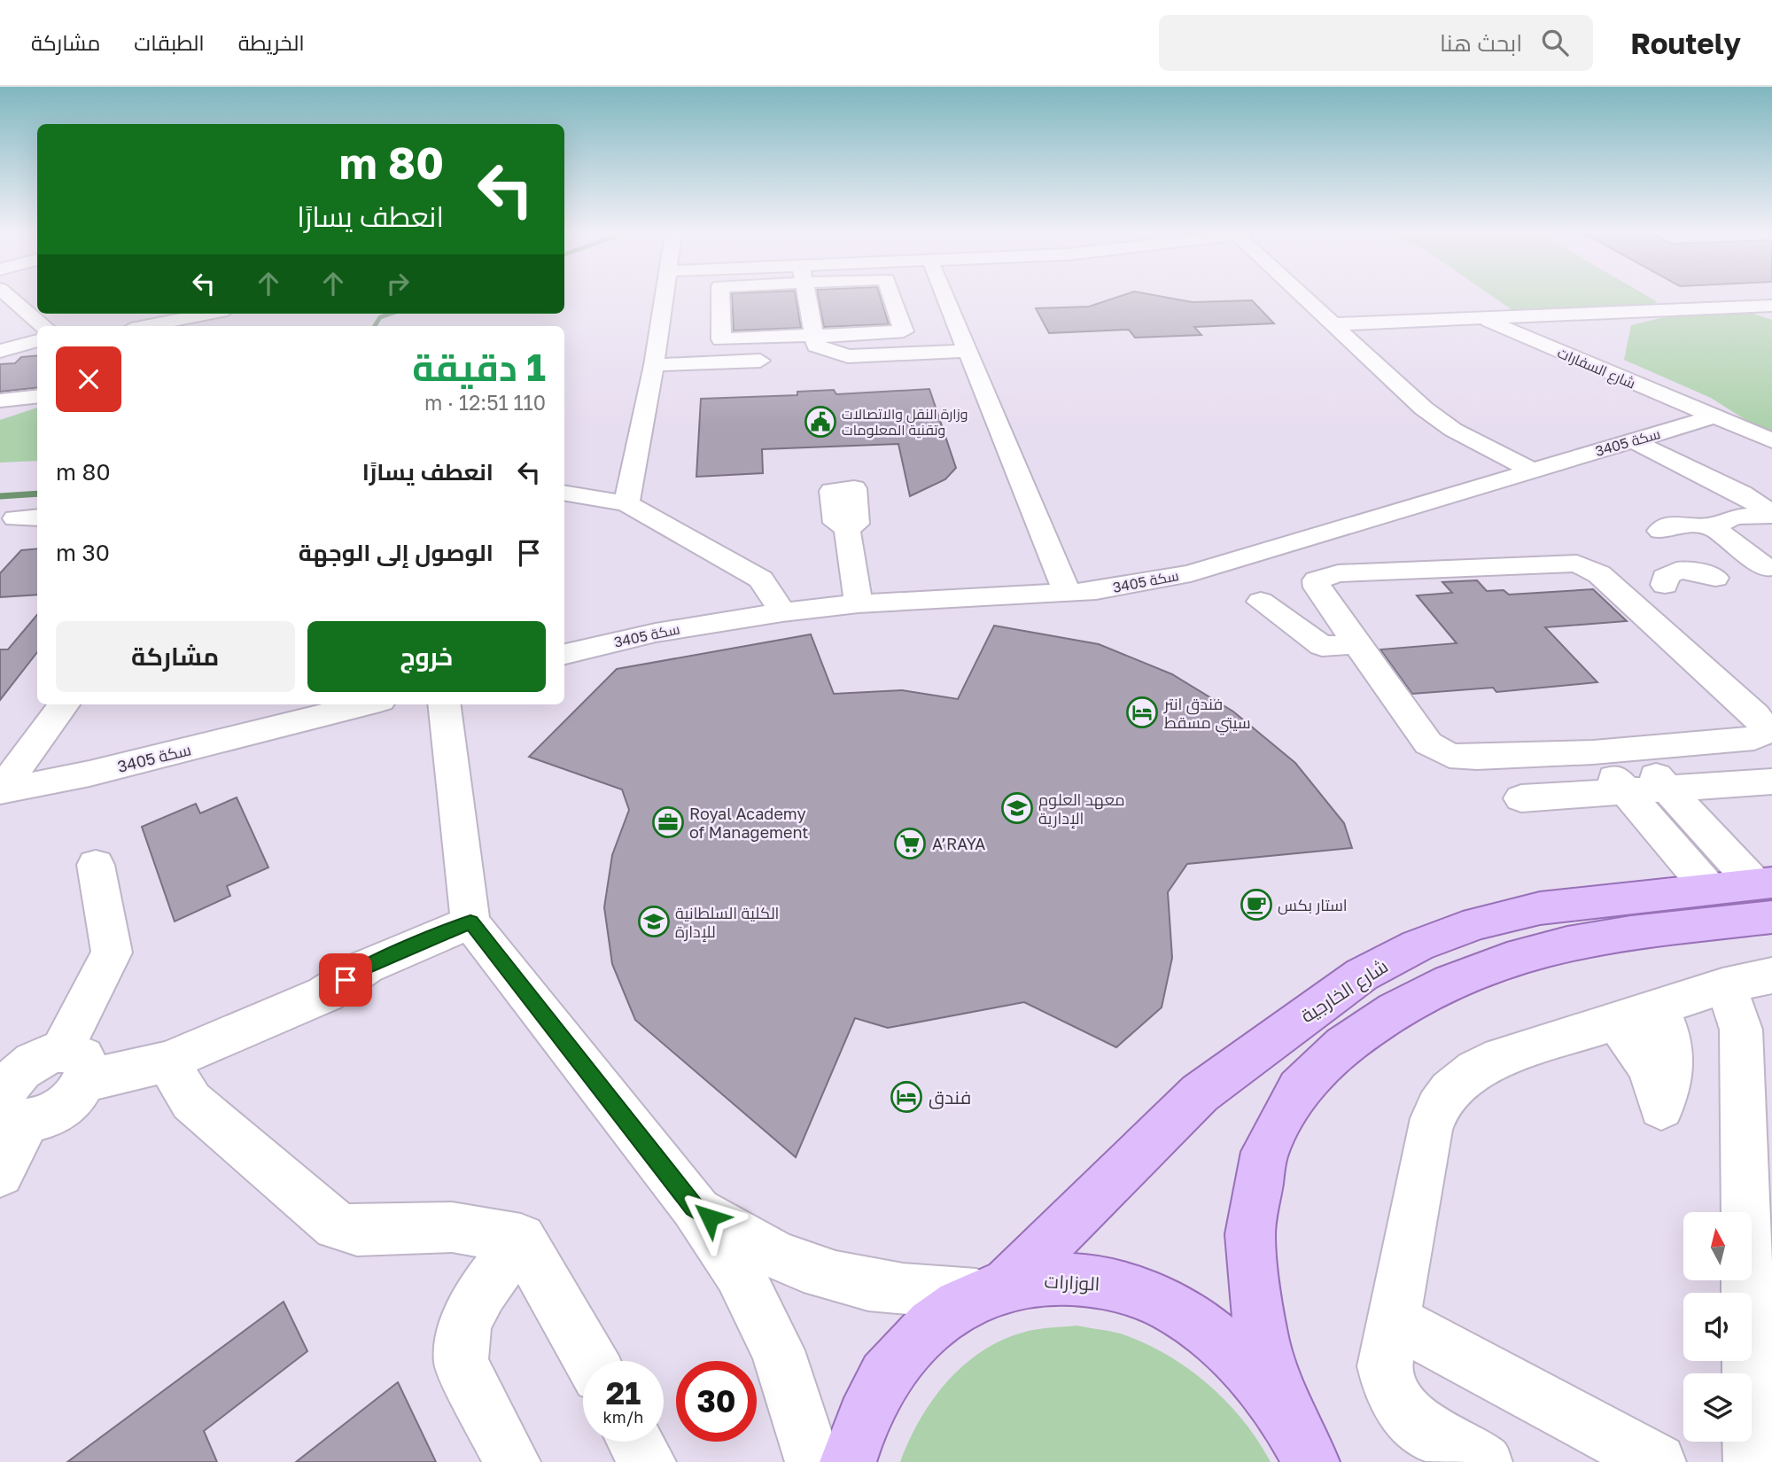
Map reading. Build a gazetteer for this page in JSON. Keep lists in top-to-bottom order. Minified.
{"streets":{"main road":["شارع الخارجية","الوزارات"],"street":["شارع السفارات","سكة 3405"]},"crossings":[["شارع السفارات","سكة 3405"],["شارع الخارجية","الوزارات"]],"places":{"public building":["وزارة النقل والاتصالات وتقنية المعلومات"],"hotel":["فندق انتر سيتي مسقط","فندق"],"school or university":["معهد العلوم الإدارية","الكلية السلطانية للإدارة"],"office":["Royal Academy of Management"],"supermarket":["A’RAYA"],"cafe":["استار بكس"]},"north":"top","page":{"header":"Routely","search":"ابحث هنا","nav":["الخريطة","الطبقات","مشاركة"],"turn":["80 m","انعطف يسارًا"],"heading":["1 دقيقة","110 m · 12:51"],"list":[{"name":"انعطف يسارًا","value":"80 m"},{"name":"الوصول إلى الوجهة","value":"30 m"}],"buttons":["خروج","مشاركة"],"speed":"21 km/h","limit":"30"}}
